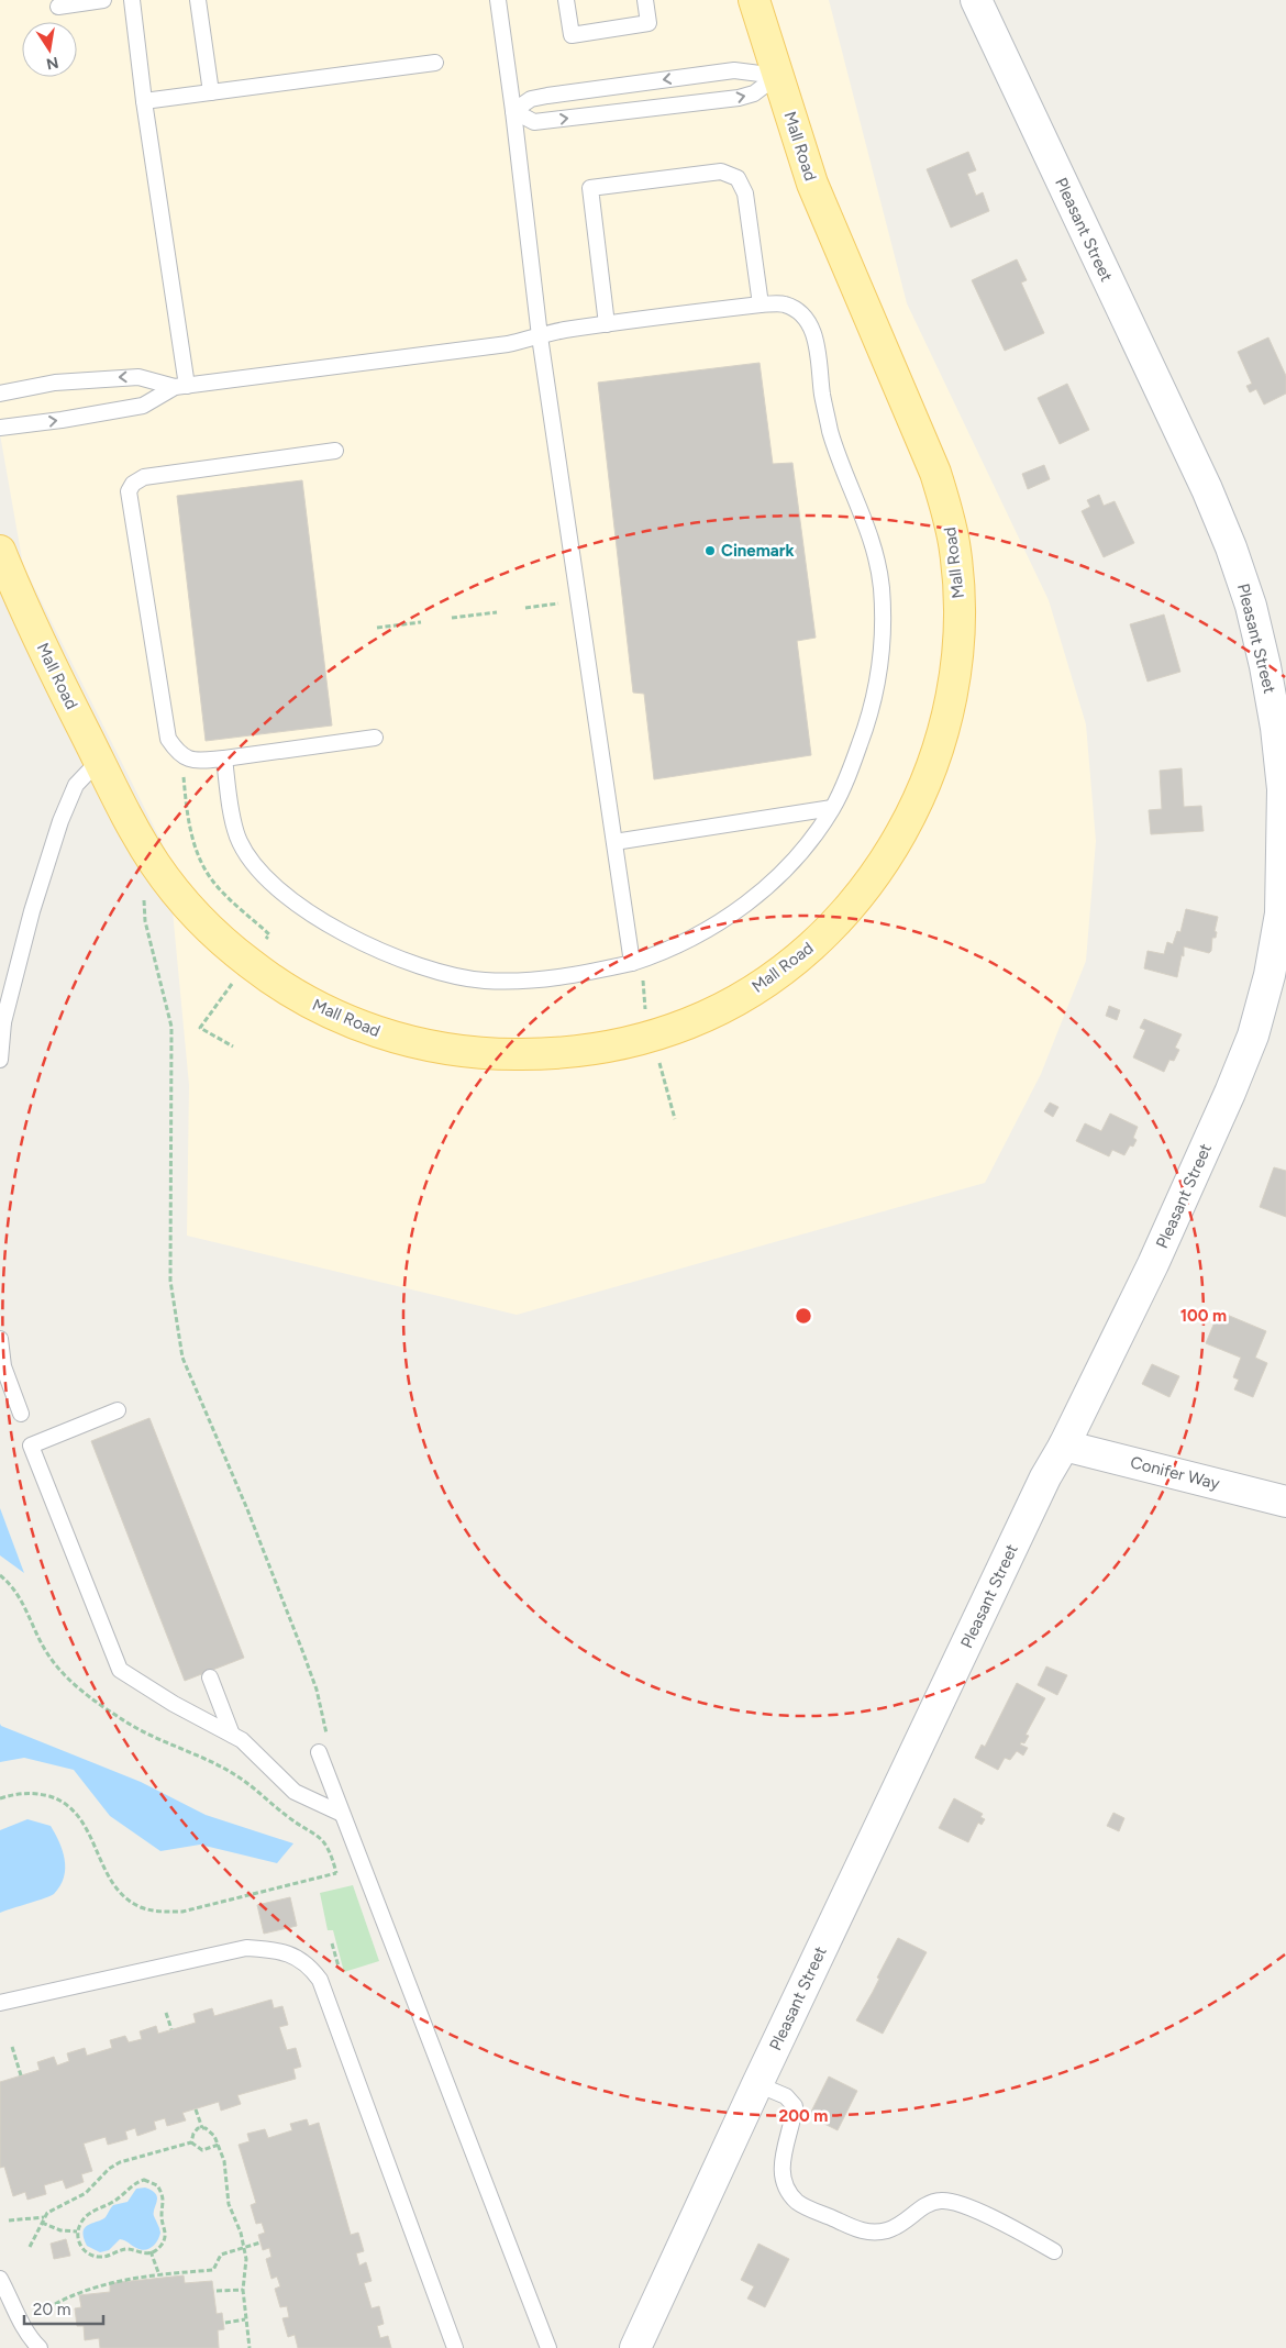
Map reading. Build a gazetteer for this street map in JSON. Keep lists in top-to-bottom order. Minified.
{"streets":{"main road":["Mall Road","Pleasant Street","Conifer Way"]},"crossings":[["Pleasant Street","Conifer Way"]],"places":["Cinemark"],"scale_bar":"20 m","north":"bottom","rings":["100 m","200 m"]}
